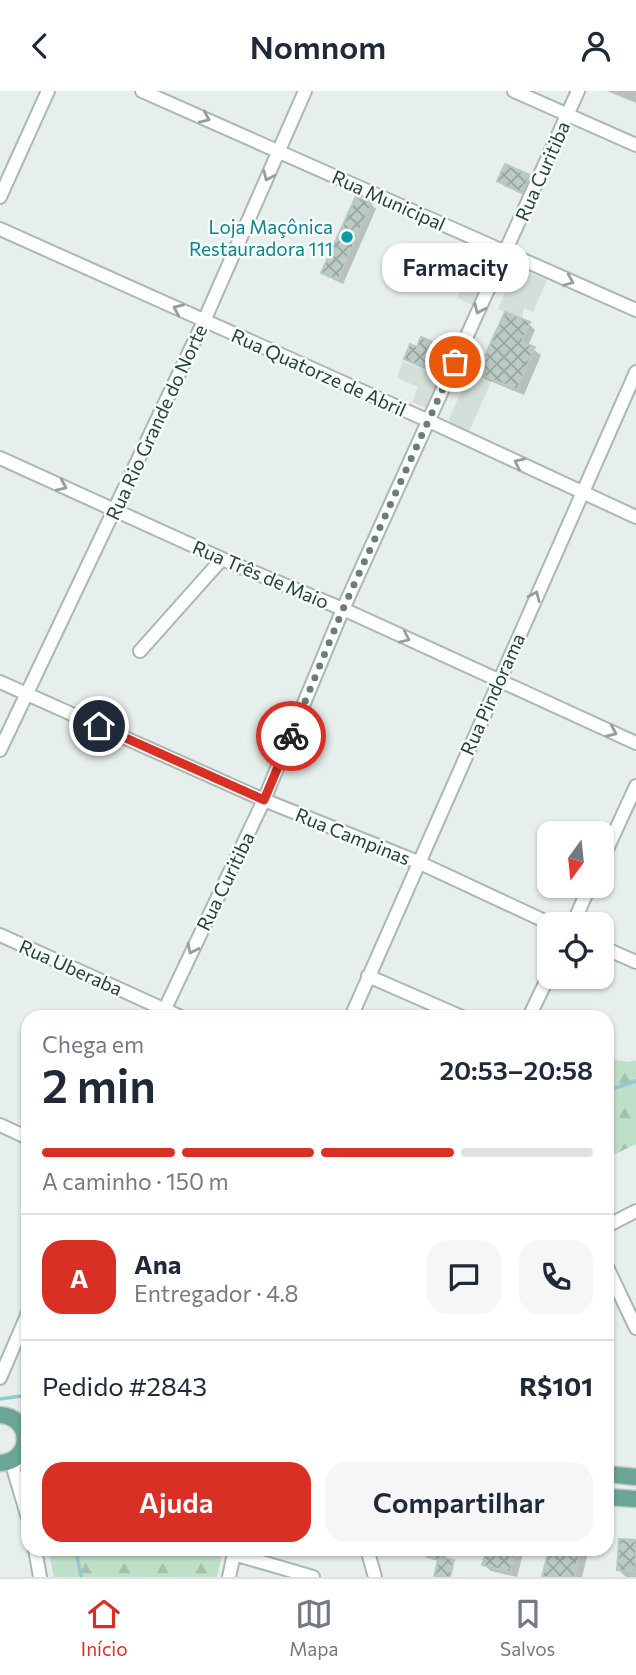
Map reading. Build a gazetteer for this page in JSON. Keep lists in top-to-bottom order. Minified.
{"streets":{"street":["Rua Curitiba","Rua Municipal","Rua Quatorze de Abril","Rua Rio Grande do Norte","Rua Três de Maio","Rua Pindorama","Rua Campinas","Rua Uberaba"]},"crossings":[["Rua Curitiba","Rua Municipal"],["Rua Curitiba","Rua Quatorze de Abril"],["Rua Curitiba","Rua Três de Maio"],["Rua Curitiba","Rua Campinas"],["Rua Municipal","Rua Rio Grande do Norte"],["Rua Quatorze de Abril","Rua Rio Grande do Norte"],["Rua Quatorze de Abril","Rua Pindorama"],["Rua Rio Grande do Norte","Rua Três de Maio"],["Rua Rio Grande do Norte","Rua Campinas"],["Rua Três de Maio","Rua Pindorama"],["Rua Pindorama","Rua Campinas"]],"one_way":["Rua Curitiba","Rua Municipal","Rua Quatorze de Abril","Rua Três de Maio"],"places":["Loja Maçônica Restauradora 111","Farmacity"],"north":"bottom","page":{"header":"Nomnom","bubble":"Farmacity","heading":["2 min","Chega em","20:53–20:58"],"panel":["Ana","Entregador · 4.8","Pedido #2843","R$101"],"bar":"A caminho · 150 m","round":"A","buttons":["Ajuda","Compartilhar"],"tabs":["Início","Mapa","Salvos"]}}
